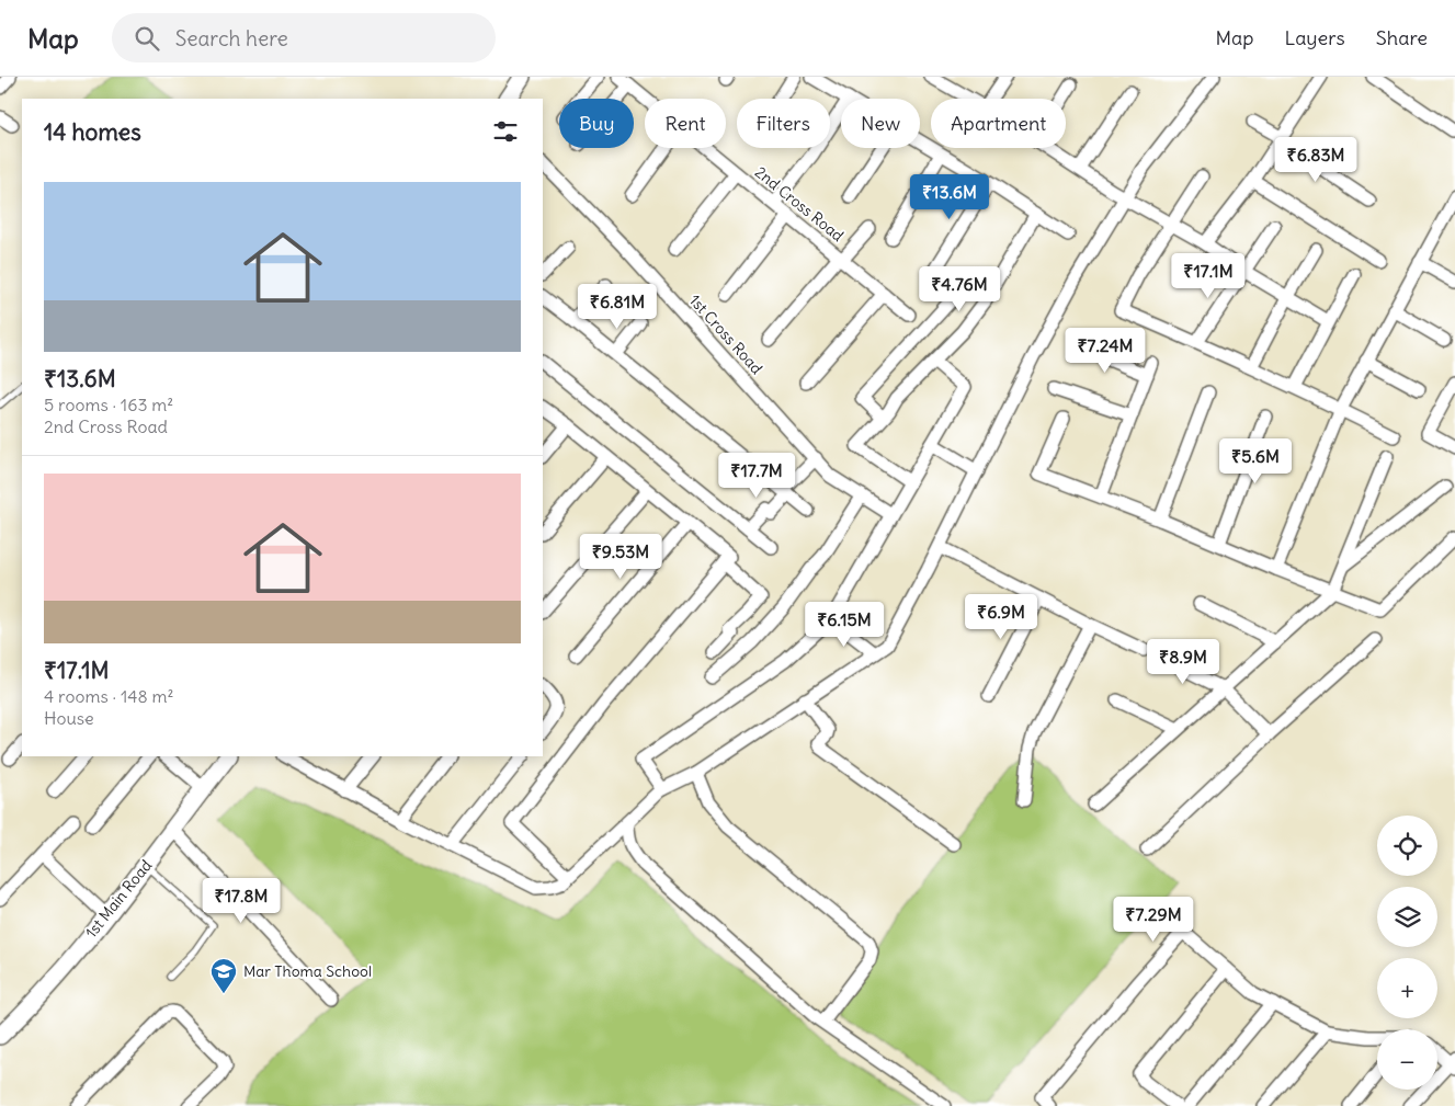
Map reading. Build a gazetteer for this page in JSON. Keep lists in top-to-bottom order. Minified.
{"streets":{"street":["2nd Cross Road","1st Cross Road","1st Main Road"]},"places":{"school or university":["Mar Thoma School"]},"page":{"header":"Map","search":"Search here","nav":["Map","Layers","Share"],"chip":["Buy","Rent","Filters","New","Apartment"],"heading":"14 homes","price":["₹6.83M","₹13.6M","₹17.1M","₹4.76M","₹6.81M","₹7.24M","₹5.6M","₹17.7M","₹9.53M","₹6.9M","₹6.15M","₹8.9M","₹17.8M","₹7.29M"],"list":[{"name":"₹13.6M","note":"5 rooms · 163 m² · 2nd Cross Road"},{"name":"₹17.1M","note":"4 rooms · 148 m² · House"}],"map_buttons":["+","−"]}}
